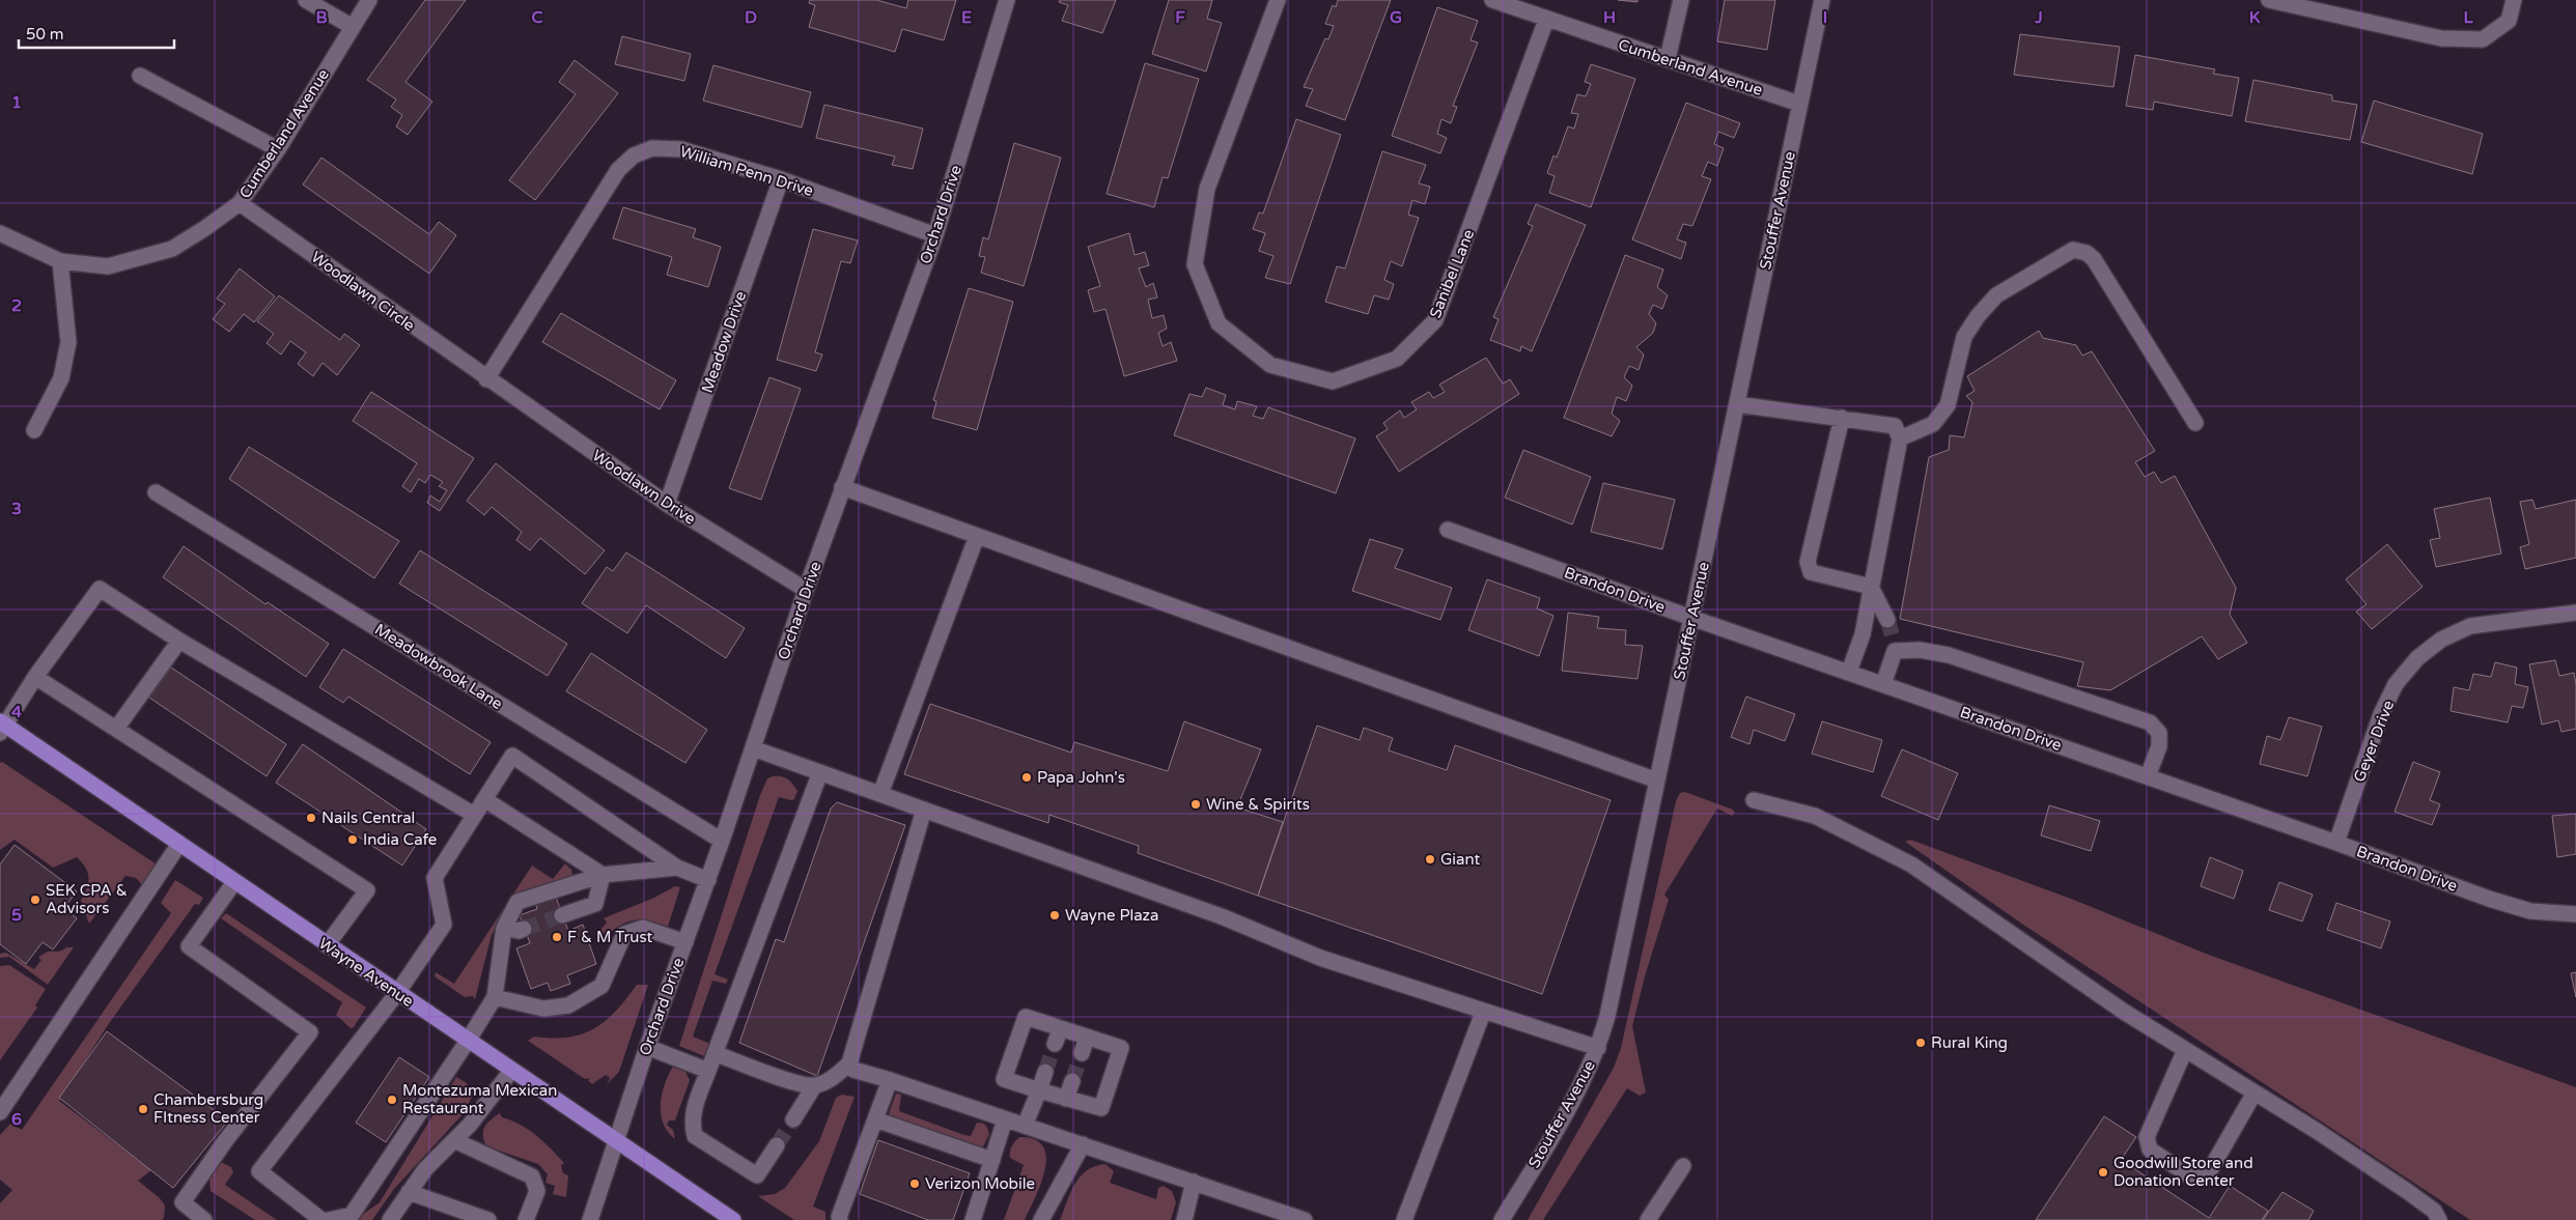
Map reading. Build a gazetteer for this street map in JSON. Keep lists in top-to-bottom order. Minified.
{"streets":{"main road":["Wayne Avenue"],"street":["Cumberland Avenue","William Penn Drive","Stouffer Avenue","Orchard Drive","Sanibel Lane","Woodlawn Circle","Meadow Drive","Woodlawn Drive","Brandon Drive","Meadowbrook Lane","Geyer Drive"]},"crossings":[["Cumberland Avenue","Stouffer Avenue"],["Cumberland Avenue","Sanibel Lane"],["Cumberland Avenue","Woodlawn Circle"],["William Penn Drive","Orchard Drive"],["William Penn Drive","Woodlawn Circle"],["William Penn Drive","Meadow Drive"],["William Penn Drive","Woodlawn Drive"],["Stouffer Avenue","Brandon Drive"],["Orchard Drive","Woodlawn Drive"],["Orchard Drive","Meadowbrook Lane"],["Orchard Drive","Wayne Avenue"],["Woodlawn Circle","Woodlawn Drive"],["Meadow Drive","Woodlawn Drive"],["Brandon Drive","Geyer Drive"]],"places":["Papa John's","Wine & Spirits","Nails Central","India Cafe","Giant","SEK CPA & Advisors","Wayne Plaza","F & M Trust","Rural King","Montezuma Mexican Restaurant","Chambersburg FItness Center","Goodwill Store and Donation Center","Verizon Mobile"],"scale_bar":"50 m","grid":{"columns":["B","C","D","E","F","G","H","I","J","K","L"],"rows":["1","2","3","4","5","6"]}}
